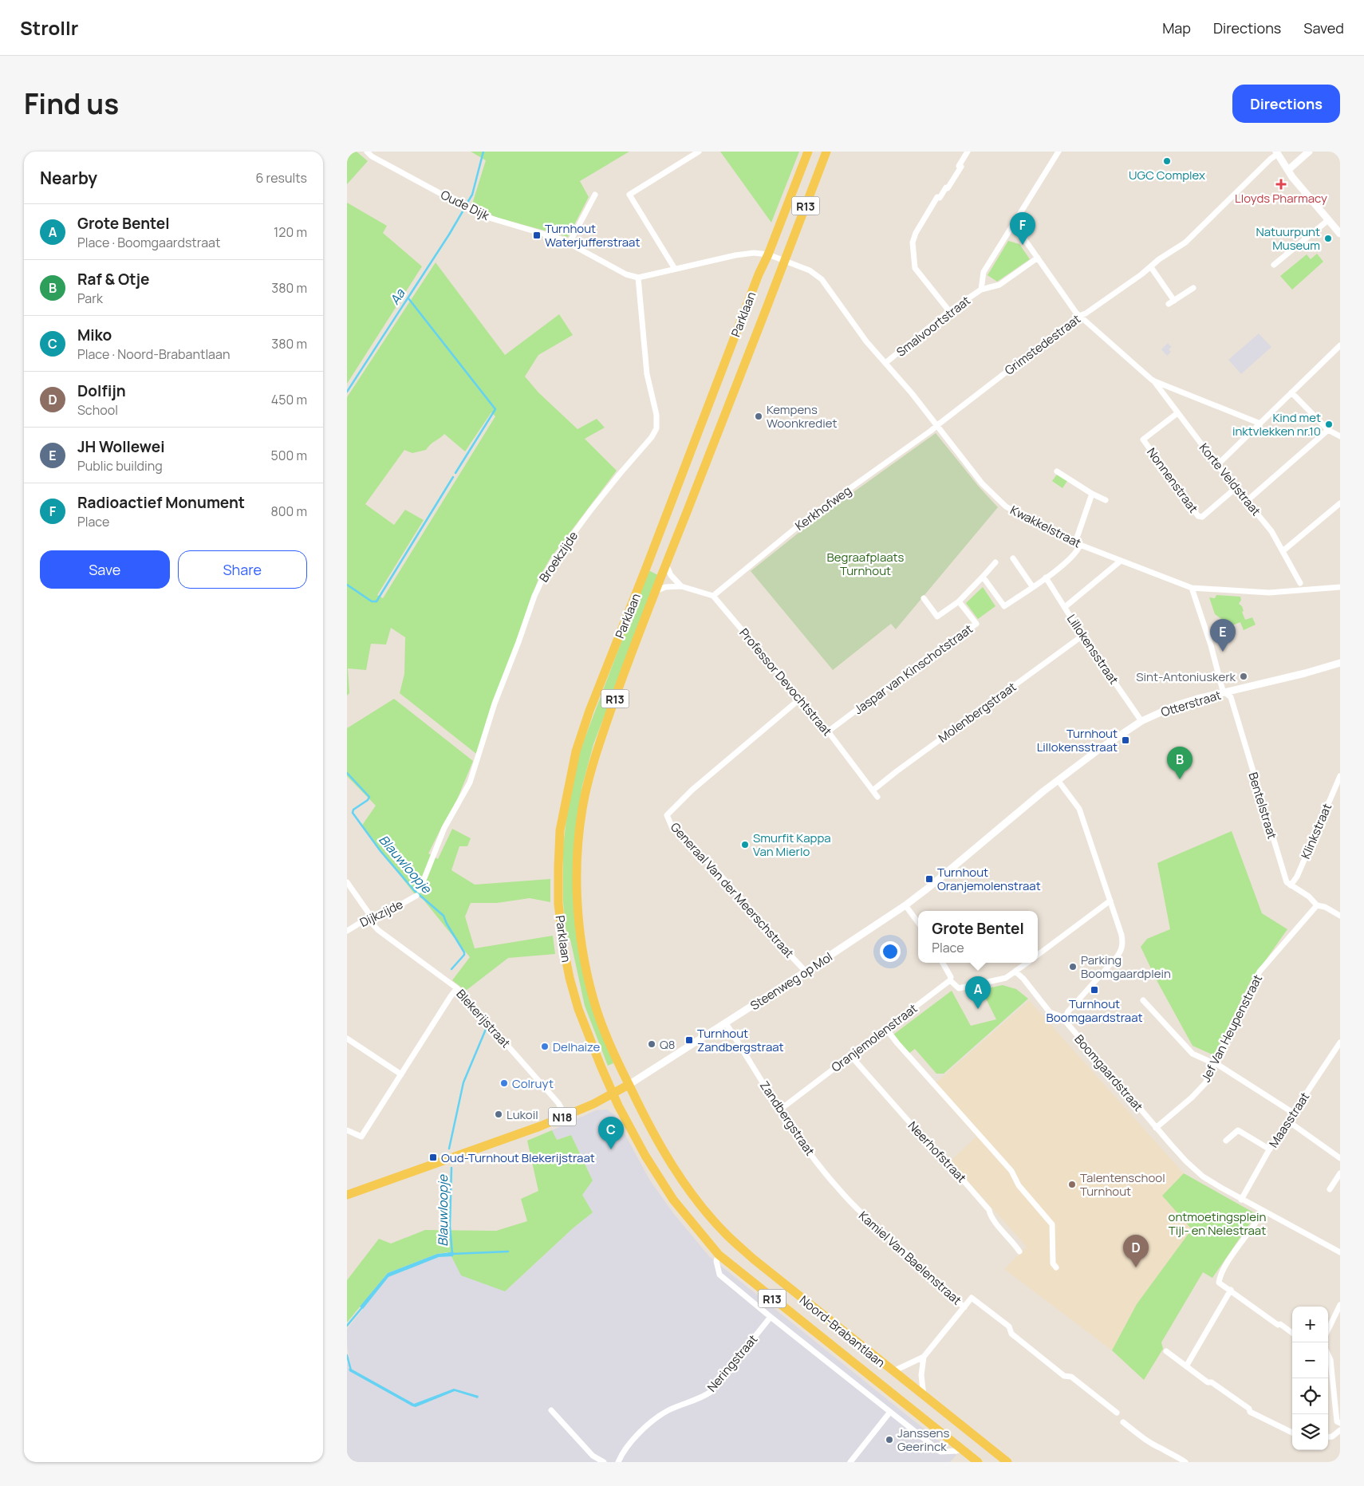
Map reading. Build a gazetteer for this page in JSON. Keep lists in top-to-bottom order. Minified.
{"streets":{"main road":["R13","Parklaan","Steenweg op Mol","N18","Noord-Brabantlaan"],"street":["Oude Dijk","Smalvoortstraat","Grimstedestraat","Korte Veldstraat","Nonnenstraat","Kerkhofweg","Kwakkelstraat","Broekzijde","Lillokensstraat","Jaspar van Kinschotstraat","Professor Devochtstraat","Otterstraat","Molenbergstraat","Bentelstraat","Klinkstraat","Generaal Van der Meerschstraat","Dijkzijde","Blekerijstraat","Jef Van Heupenstraat","Oranjemolenstraat","Boomgaardstraat","Zandbergstraat","Maasstraat","Neerhofstraat","Kamiel Van Baelenstraat","Neringstraat"]},"crossings":[["Oude Dijk","Broekzijde"],["Parklaan","Kwakkelstraat"],["Parklaan","Steenweg op Mol"],["Parklaan","Noord-Brabantlaan"],["Smalvoortstraat","Kwakkelstraat"],["Grimstedestraat","Kerkhofweg"],["Grimstedestraat","Kwakkelstraat"],["Korte Veldstraat","Nonnenstraat"],["Kerkhofweg","Kwakkelstraat"],["Kerkhofweg","Professor Devochtstraat"],["Kwakkelstraat","Bentelstraat"],["Lillokensstraat","Otterstraat"],["Lillokensstraat","Molenbergstraat"],["Jaspar van Kinschotstraat","Professor Devochtstraat"],["Professor Devochtstraat","Molenbergstraat"],["Professor Devochtstraat","Generaal Van der Meerschstraat"],["Otterstraat","Bentelstraat"],["Otterstraat","Steenweg op Mol"],["Bentelstraat","Klinkstraat"],["Generaal Van der Meerschstraat","Steenweg op Mol"],["Dijkzijde","Blekerijstraat"],["Steenweg op Mol","Blekerijstraat"],["Steenweg op Mol","Zandbergstraat"],["Steenweg op Mol","Noord-Brabantlaan"],["Jef Van Heupenstraat","Boomgaardstraat"],["Oranjemolenstraat","Zandbergstraat"],["Oranjemolenstraat","Neerhofstraat"],["Boomgaardstraat","Maasstraat"],["Zandbergstraat","Kamiel Van Baelenstraat"],["Kamiel Van Baelenstraat","Noord-Brabantlaan"]],"water":["Aa","Blauwloopje"],"parks":["Begraafplaats Turnhout","ontmoetingsplein Tijl- en Nelestraat"],"places":{"other":["UGC Complex","Natuurpunt Museum","Kempens Woonkrediet","Kind met inktvlekken nr.10","Sint-Antoniuskerk","Smurfit Kappa Van Mierlo","Parking Boomgaardplein","Q8","Delhaize","Colruyt","Lukoil","Talentenschool Turnhout","Janssens Geerinck"],"health":["Lloyds Pharmacy"],"transit":["Turnhout Waterjufferstraat","Turnhout Lillokensstraat","Turnhout Oranjemolenstraat","Turnhout Boomgaardstraat","Turnhout Zandbergstraat","Oud-Turnhout Blekerijstraat"]},"page":{"header":"Strollr","nav":["Map","Directions","Saved"],"title":"Find us","buttons":["Directions",["Save","Share"]],"heading":["Nearby","6 results"],"list":[{"mark":"A","name":"Grote Bentel","note":"Place · Boomgaardstraat","value":"120 m"},{"mark":"B","name":"Raf & Otje","note":"Park","value":"380 m"},{"mark":"C","name":"Miko","note":"Place · Noord-Brabantlaan","value":"380 m"},{"mark":"D","name":"Dolfijn","note":"School","value":"450 m"},{"mark":"E","name":"JH Wollewei","note":"Public building","value":"500 m"},{"mark":"F","name":"Radioactief Monument","note":"Place","value":"800 m"}],"pins":["F","E","B","A","C","D"],"popup":["Grote Bentel","Place"],"map_buttons":["+","−"]}}
